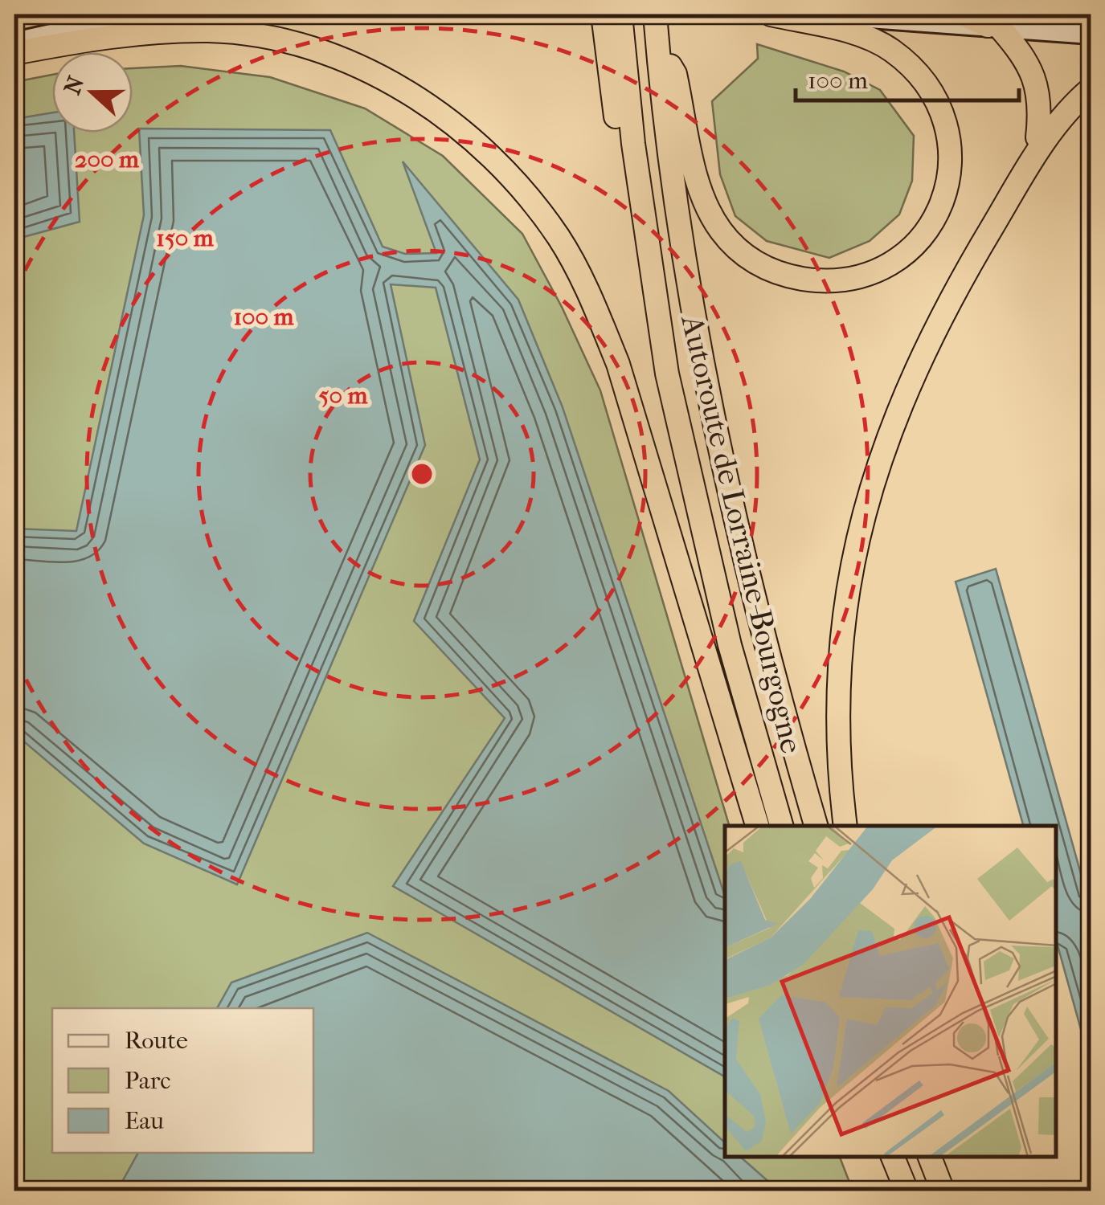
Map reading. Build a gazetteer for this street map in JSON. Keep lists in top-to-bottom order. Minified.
{"streets":{"highway":["Autoroute de Lorraine-Bourgogne"]},"legend":["Route","Parc","Eau"],"scale_bar":"100 m","north":"left","rings":["200 m","150 m","100 m","50 m"]}
